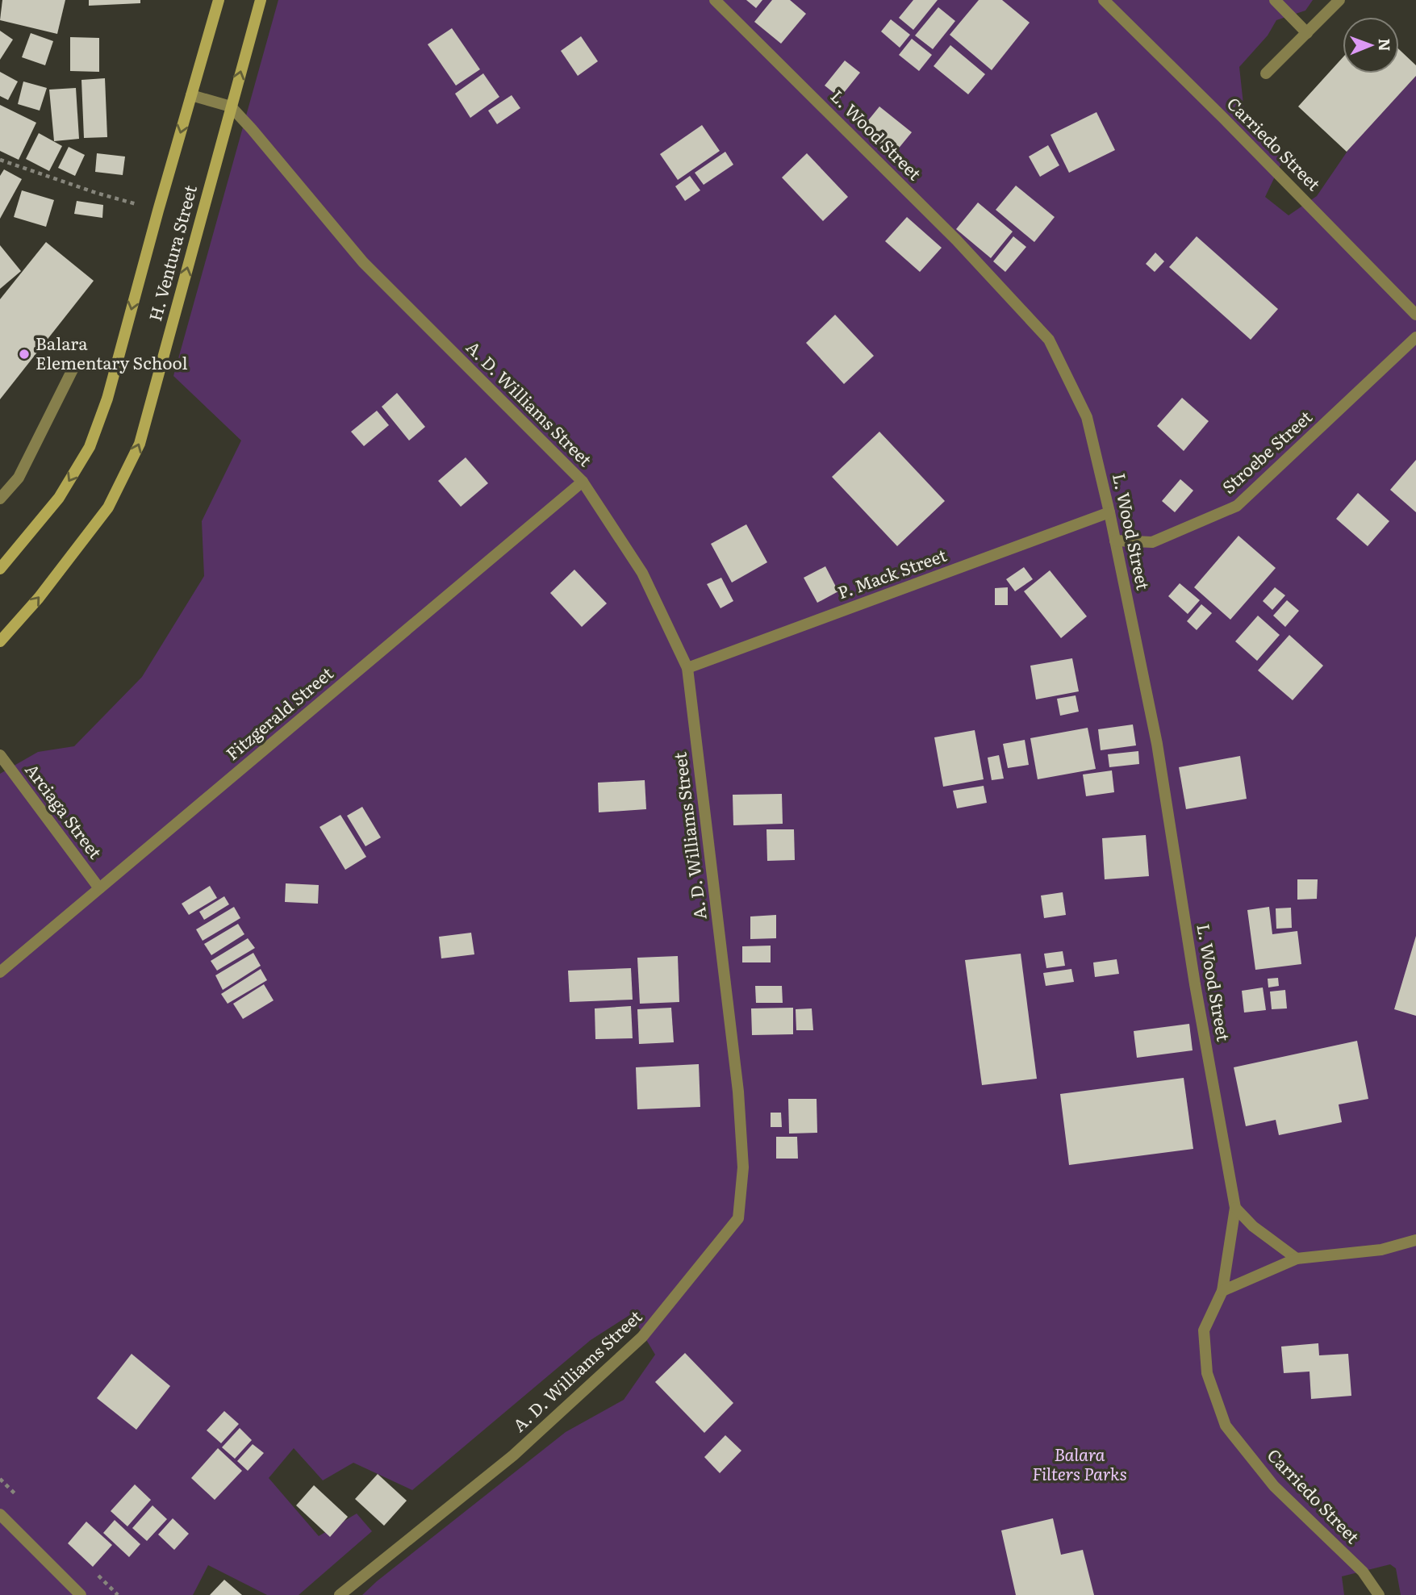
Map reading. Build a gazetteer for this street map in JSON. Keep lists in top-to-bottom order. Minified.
{"streets":{"street":["L. Wood Street","Carriedo Street","H. Ventura Street","A. D. Williams Street","Stroebe Street","P. Mack Street","Fitzgerald Street","Arciaga Street"]},"crossings":[["L. Wood Street","Carriedo Street"],["L. Wood Street","Stroebe Street"],["L. Wood Street","P. Mack Street"],["H. Ventura Street","A. D. Williams Street"],["A. D. Williams Street","P. Mack Street"],["A. D. Williams Street","Fitzgerald Street"],["Fitzgerald Street","Arciaga Street"]],"parks":["Balara Filters Parks"],"places":["Balara Elementary School"],"north":"right"}
